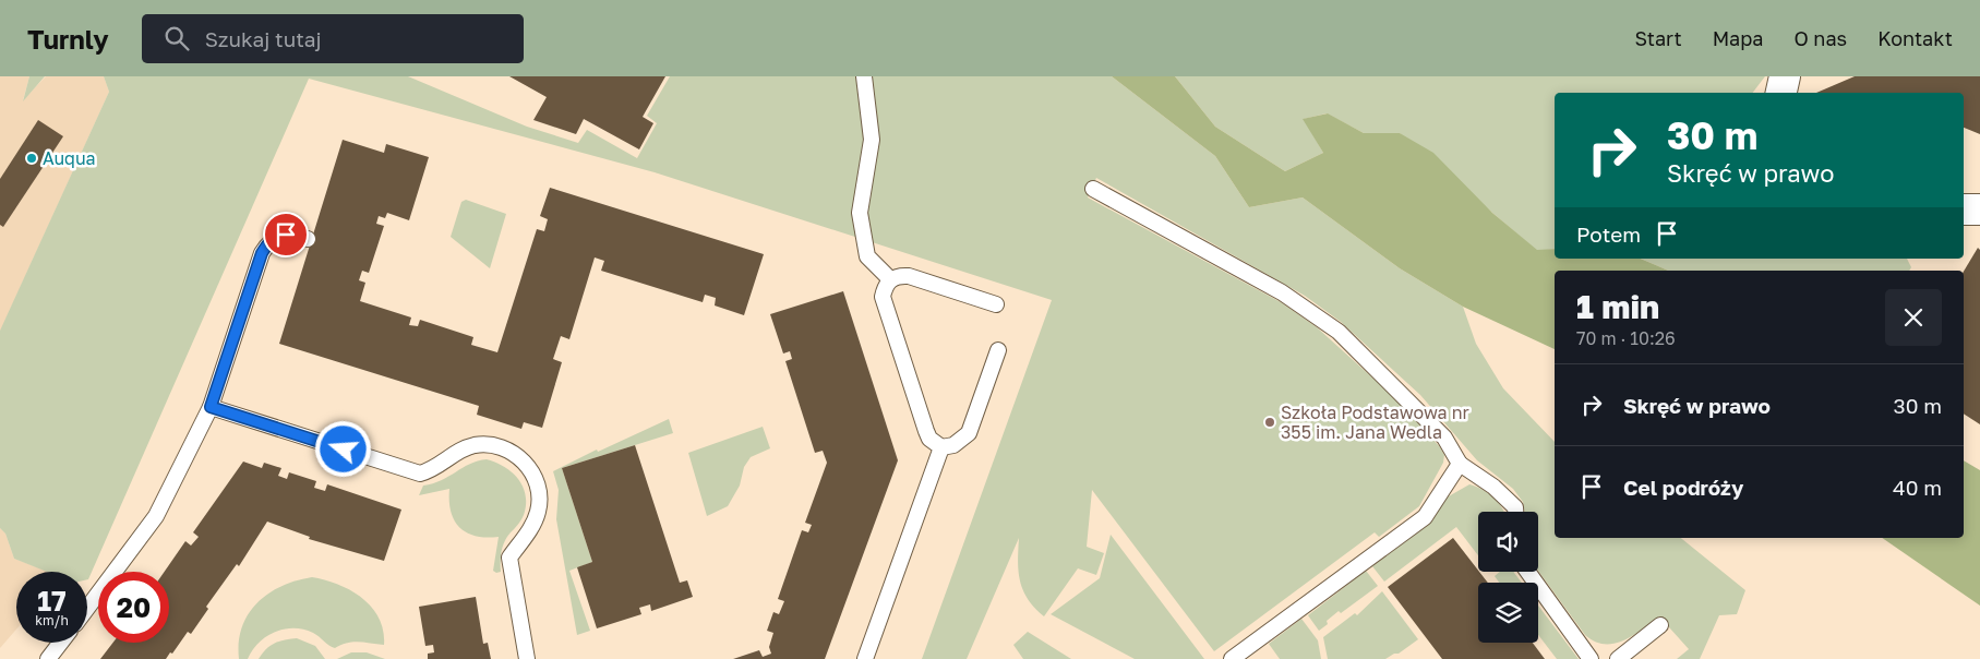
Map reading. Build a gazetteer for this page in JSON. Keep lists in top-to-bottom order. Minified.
{"places":["Auqua","Szkoła Podstawowa nr 355 im. Jana Wedla"],"page":{"header":"Turnly","search":"Szukaj tutaj","nav":["Start","Mapa","O nas","Kontakt"],"turn":["30 m","Skręć w prawo"],"then":"Potem","heading":["1 min","70 m · 10:26"],"list":[{"name":"Skręć w prawo","value":"30 m"},{"name":"Cel podróży","value":"40 m"}],"speed":"17 km/h","limit":"20"}}
